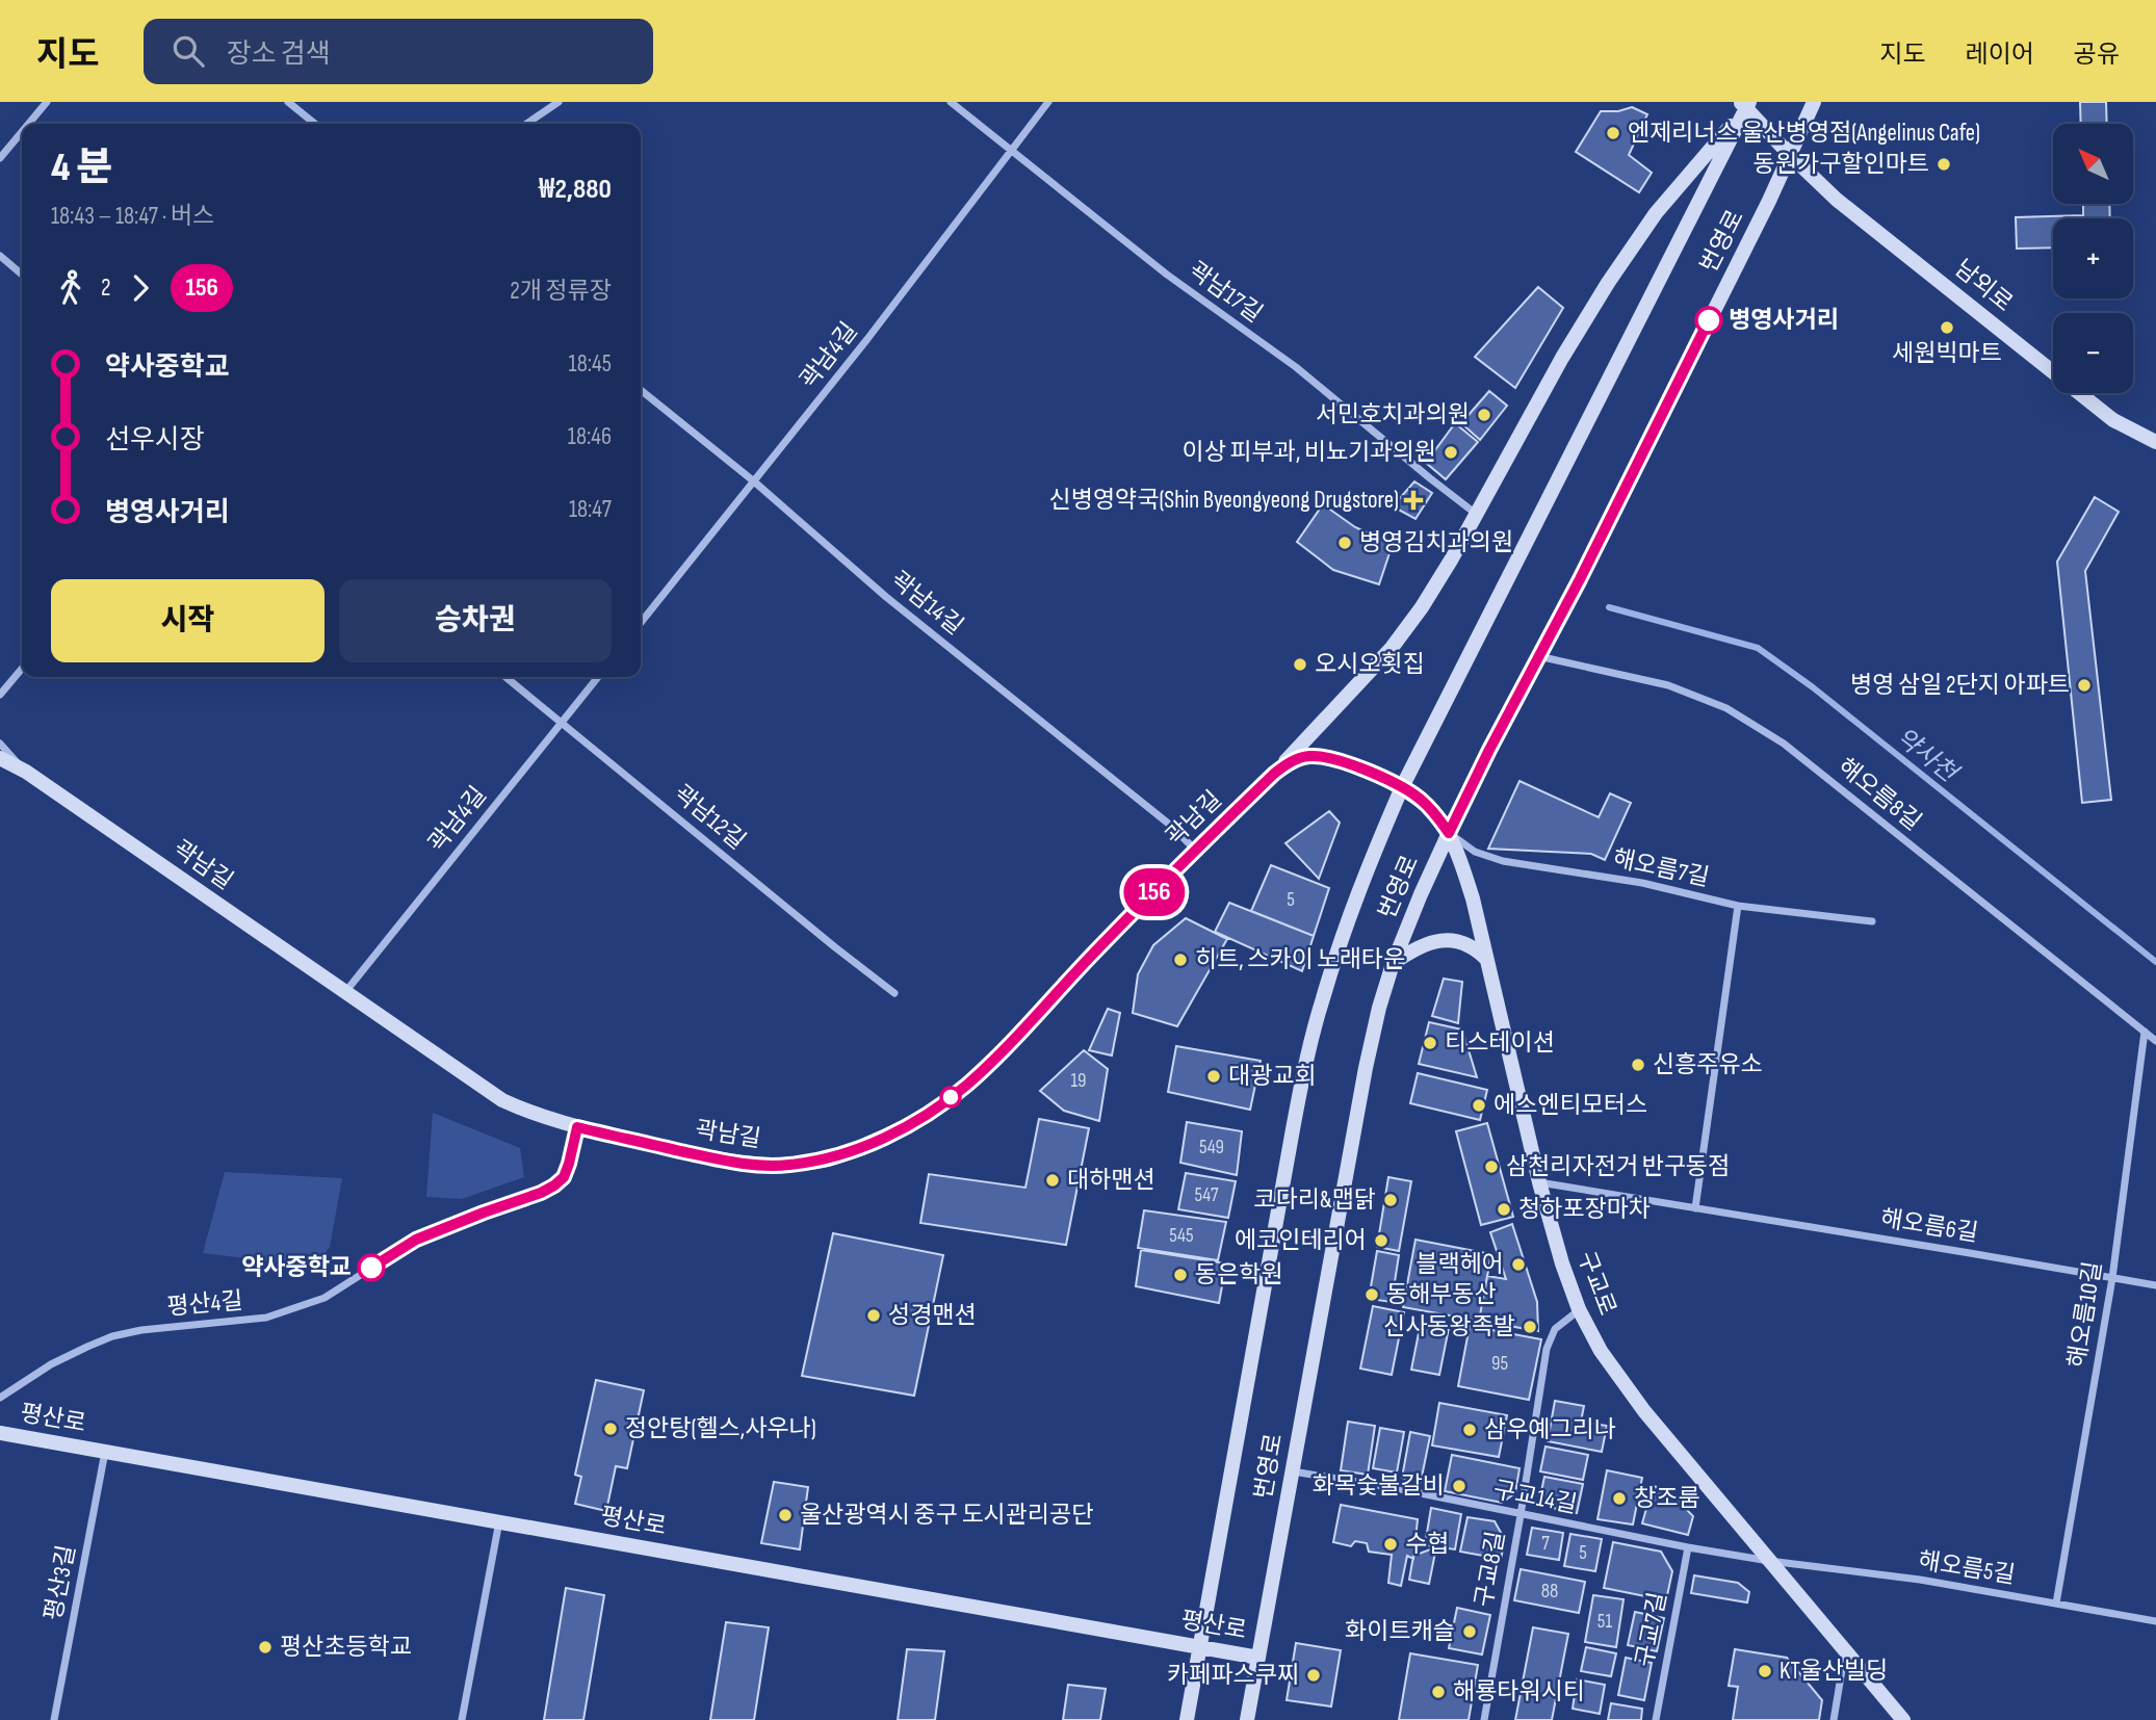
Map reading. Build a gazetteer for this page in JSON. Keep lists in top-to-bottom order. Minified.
{"streets":{"main road":["번영로","남외로","곽남길","구교로","평산로"],"street":["곽남17길","곽남4길","곽남14길","해오름8길","곽남12길","해오름7길","해오름6길","평산4길","해오름10길","구교14길","해오름5길","구교8길","평산3길","구교7길"]},"crossings":[["번영로","남외로"],["번영로","해오름8길"],["번영로","곽남길"],["번영로","해오름7길"],["번영로","구교로"],["번영로","평산로"],["번영로","구교14길"],["곽남17길","곽남4길"],["곽남4길","곽남14길"],["곽남4길","곽남12길"],["곽남4길","곽남길"],["곽남14길","곽남길"],["해오름8길","해오름10길"],["곽남길","구교로"],["곽남길","평산4길"],["해오름7길","구교로"],["해오름6길","구교로"],["해오름6길","해오름10길"],["구교로","구교14길"],["구교로","해오름5길"],["구교로","구교8길"],["해오름10길","해오름5길"],["평산로","평산3길"],["구교14길","해오름5길"],["구교14길","구교8길"],["구교14길","구교7길"]],"water":["약사천"],"places":{"other":["엔제리너스 울산병영점(Angelinus Cafe)","동원가구할인마트","병영사거리","세원빅마트","서민호치과의원","이상 피부과, 비뇨기과의원","병영김치과의원","오시오횟집","병영 삼일 2단지 아파트","히트, 스카이 노래타운","티스테이션","신흥주유소","대광교회","에스엔티모터스","삼천리자전거 반구동점","대하맨션","코다리&맵닭","청하포장마차","에코인테리어","블랙헤어","약사중학교","동은학원","동해부동산","성경맨션","신사동왕족발","정안탕(헬스,사우나)","삼우예그리나","화목숯불갈비","창조룸","울산광역시 중구 도시관리공단","수협","화이트캐슬","평산초등학교","KT울산빌딩","카페파스쿠찌","해룡타워시티"],"health":["신병영약국(Shin Byeongyeong Drugstore)"]},"lines":["bus line 156"],"house_numbers":["5","19","549","547","545","95","7","5","88","51"],"north":"top left","page":{"header":"지도","search":"장소 검색","nav":["지도","레이어","공유"],"on_map":"156","map_buttons":["+","−"],"heading":["4 분","18:43 – 18:47 · 버스","₩2,880"],"legs":["2","156","2개 정류장"],"list":[{"name":"약사중학교","value":"18:45"},{"name":"선우시장","value":"18:46"},{"name":"병영사거리","value":"18:47"}],"buttons":["시작","승차권"]}}
